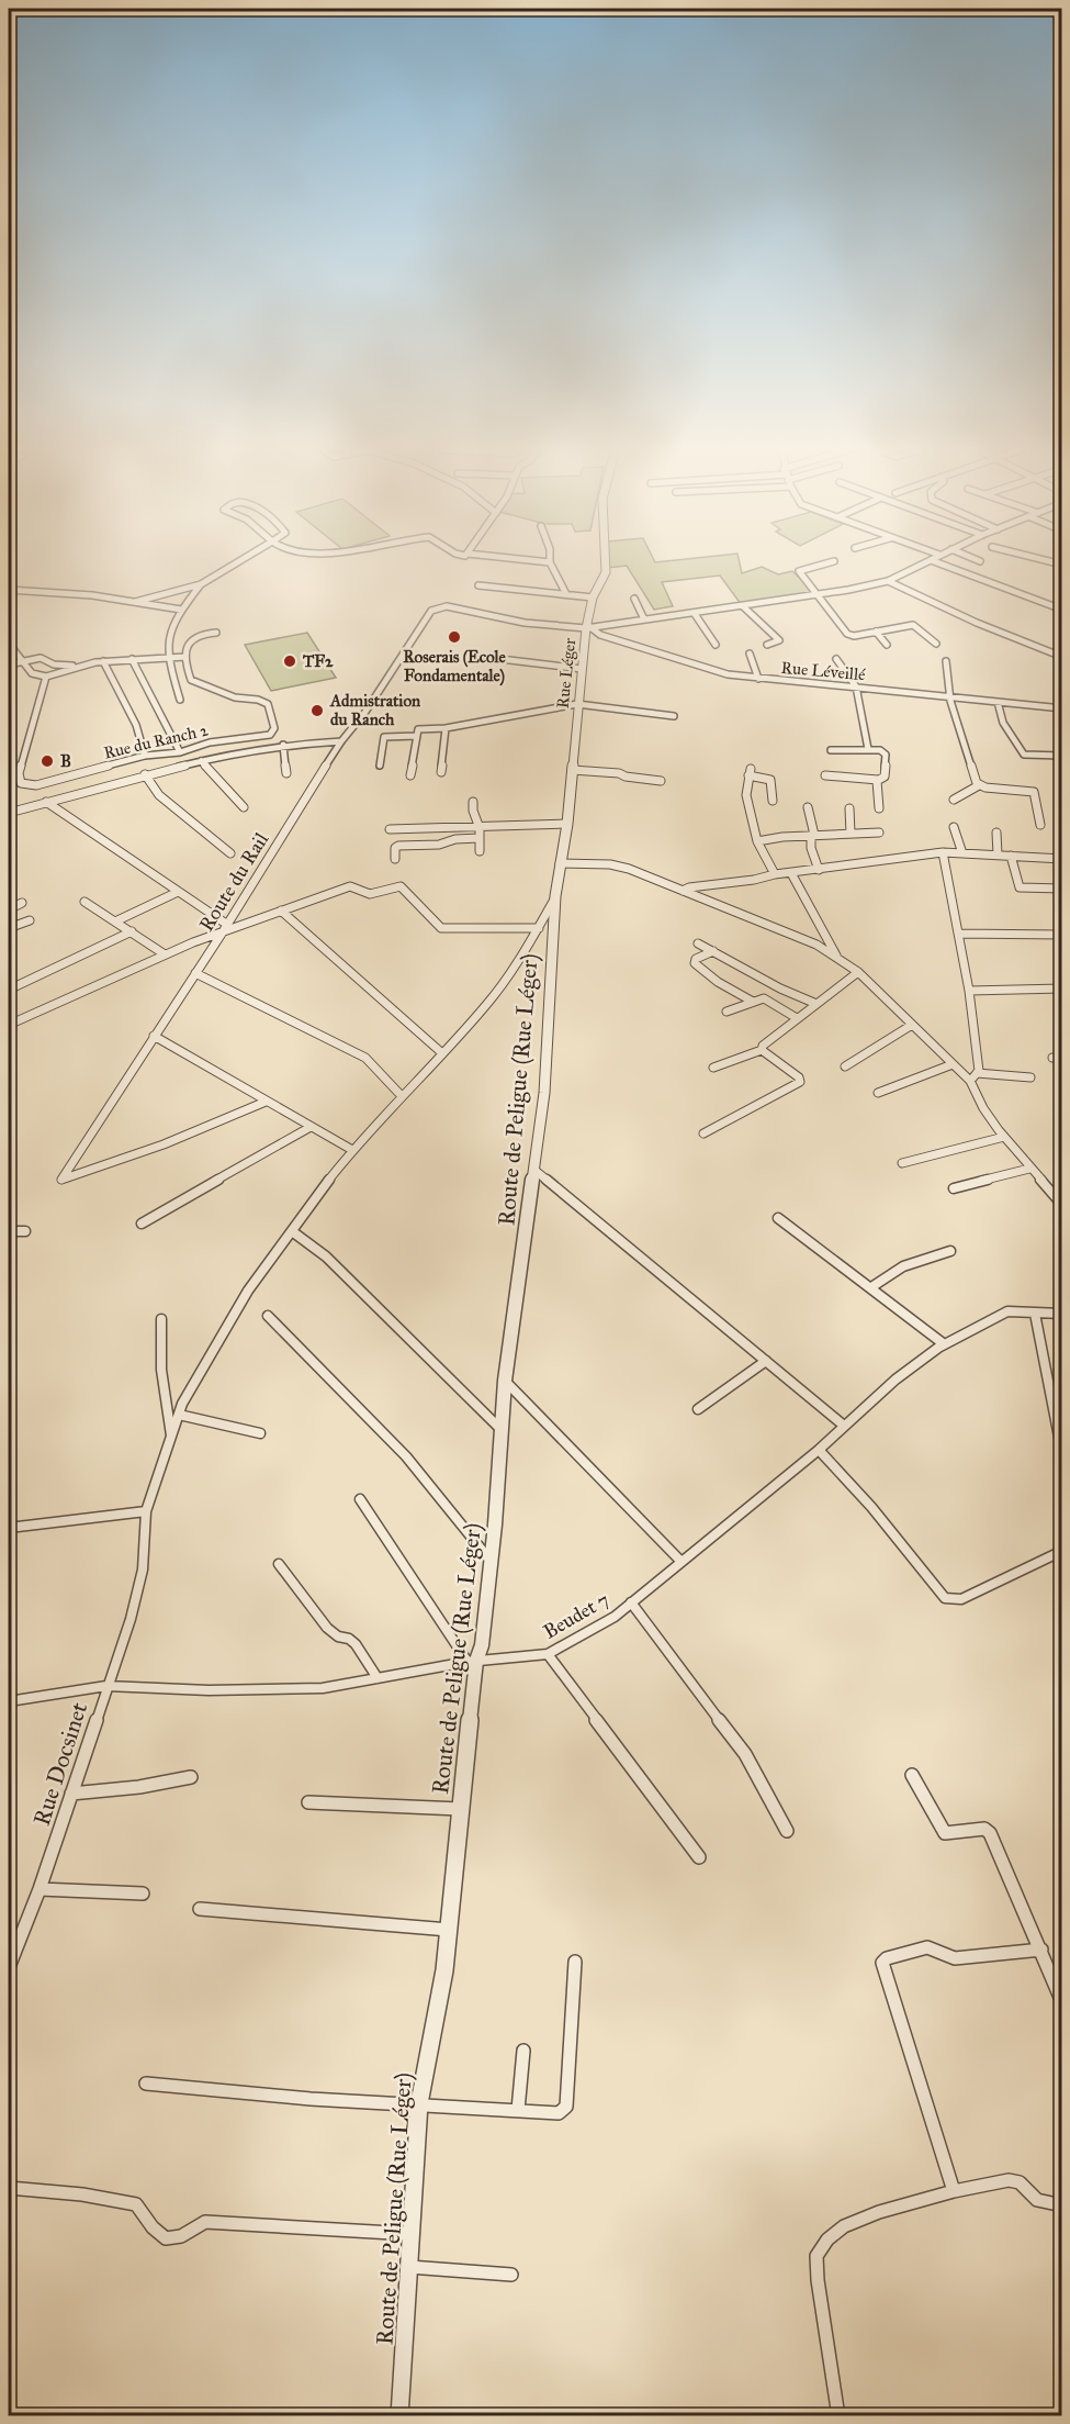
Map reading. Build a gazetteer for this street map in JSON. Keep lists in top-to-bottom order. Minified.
{"streets":{"street":["Rue Léveillé","Rue Léger","Rue du Ranch 2","Route du Rail","Route de Peligue (Rue Léger)","Beudet 7","Rue Docsinet"]},"crossings":[["Rue Léveillé","Rue Léger"],["Rue Léveillé","Route du Rail"],["Rue Léger","Route du Rail"],["Rue Léger","Route de Peligue (Rue Léger)"],["Rue Léger","Rue Docsinet"],["Route de Peligue (Rue Léger)","Beudet 7"],["Route de Peligue (Rue Léger)","Rue Docsinet"],["Beudet 7","Rue Docsinet"]],"places":["Roserais (Ecole Fondamentale)","TF2","Admistration du Ranch","B"]}
